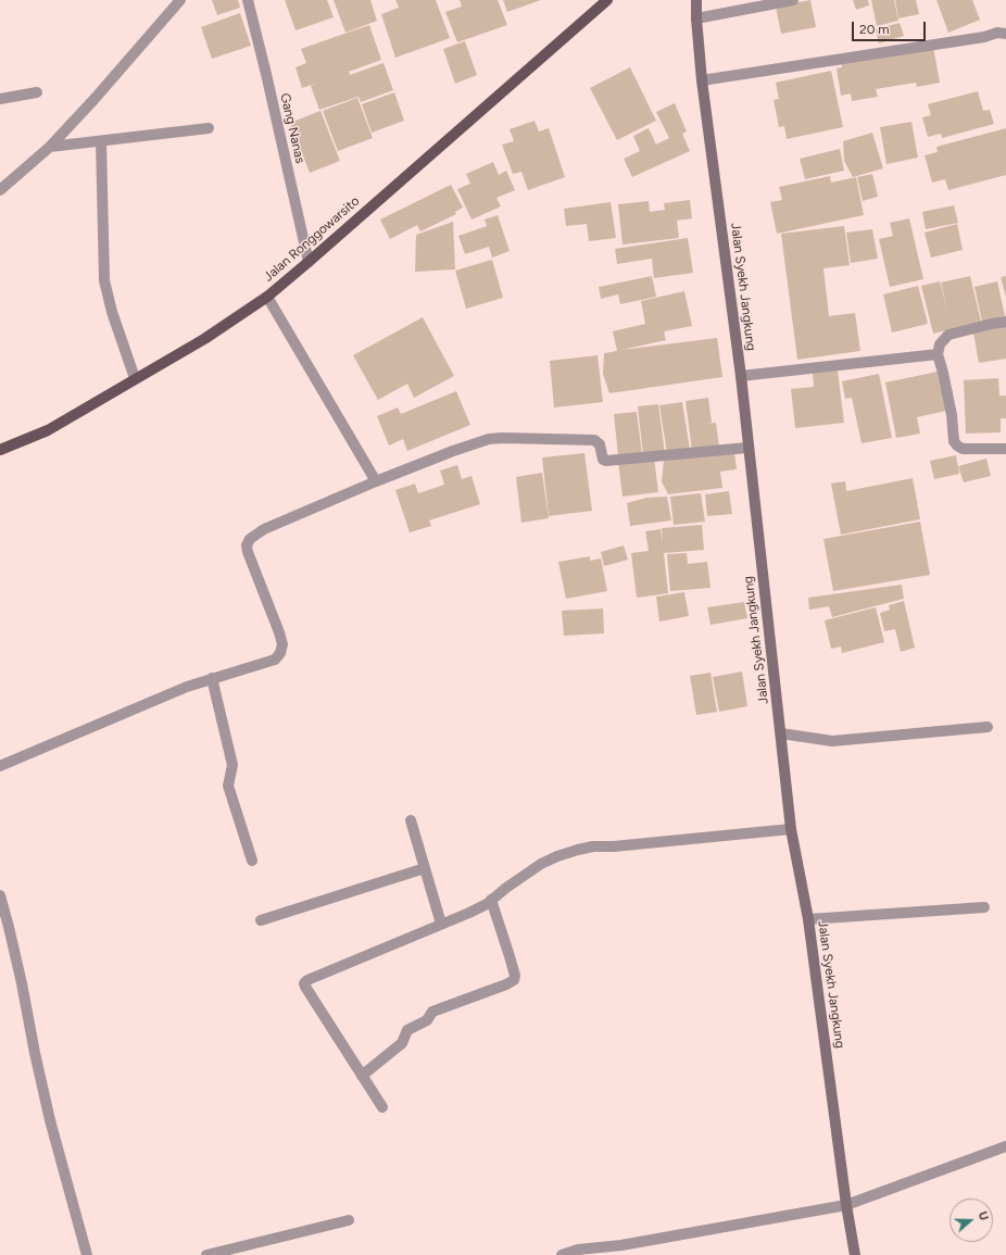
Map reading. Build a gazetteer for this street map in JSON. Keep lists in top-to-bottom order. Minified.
{"streets":{"main road":["Jalan Ronggowarsito","Jalan Syekh Jangkung"],"street":["Gang Nanas"]},"crossings":[["Gang Nanas","Jalan Ronggowarsito"]],"scale_bar":"20 m","north":"right"}
